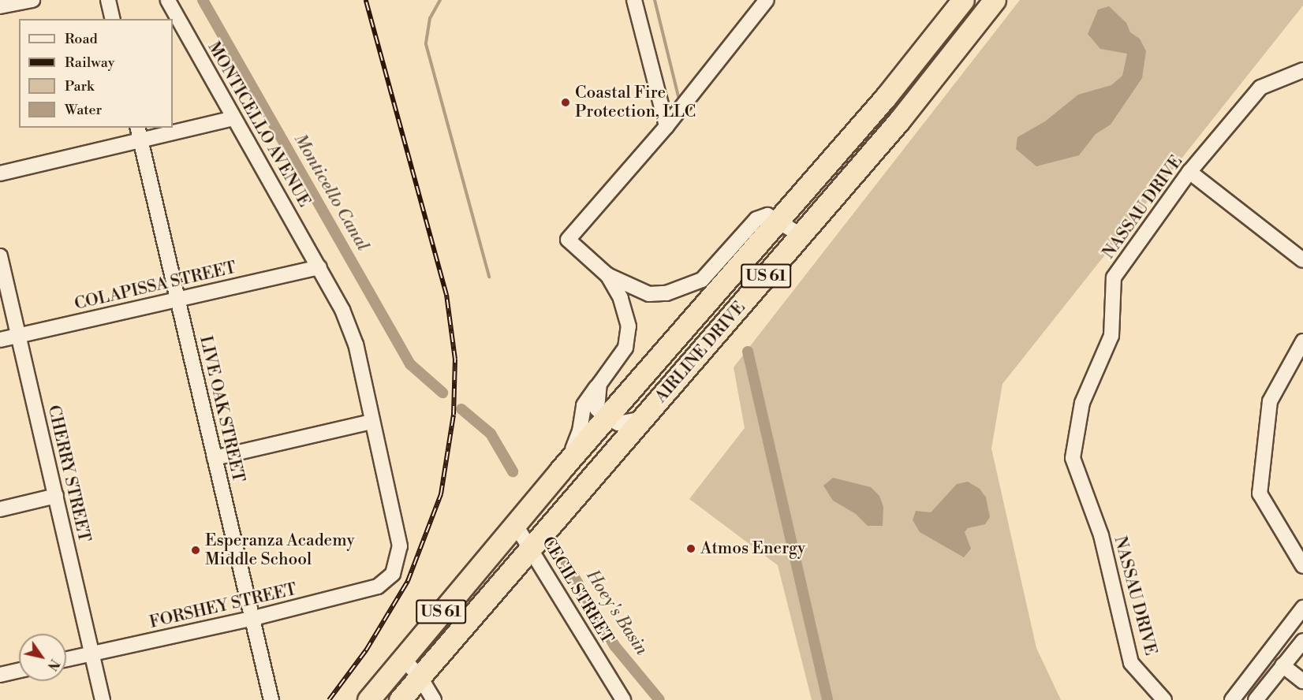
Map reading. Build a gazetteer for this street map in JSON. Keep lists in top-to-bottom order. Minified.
{"streets":{"highway":["US 61","AIRLINE DRIVE"],"street":["MONTICELLO AVENUE","NASSAU DRIVE","COLAPISSA STREET","LIVE OAK STREET","CHERRY STREET","CECIL STREET","FORSHEY STREET"]},"crossings":[["MONTICELLO AVENUE","COLAPISSA STREET"],["MONTICELLO AVENUE","FORSHEY STREET"],["COLAPISSA STREET","LIVE OAK STREET"],["COLAPISSA STREET","CHERRY STREET"],["AIRLINE DRIVE","CECIL STREET"],["LIVE OAK STREET","FORSHEY STREET"],["CHERRY STREET","FORSHEY STREET"]],"water":["Monticello Canal","Hoey's Basin"],"places":["Coastal Fire Protection, LLC","Atmos Energy","Esperanza Academy Middle School"],"legend":["Road","Railway","Park","Water"],"north":"bottom right"}
